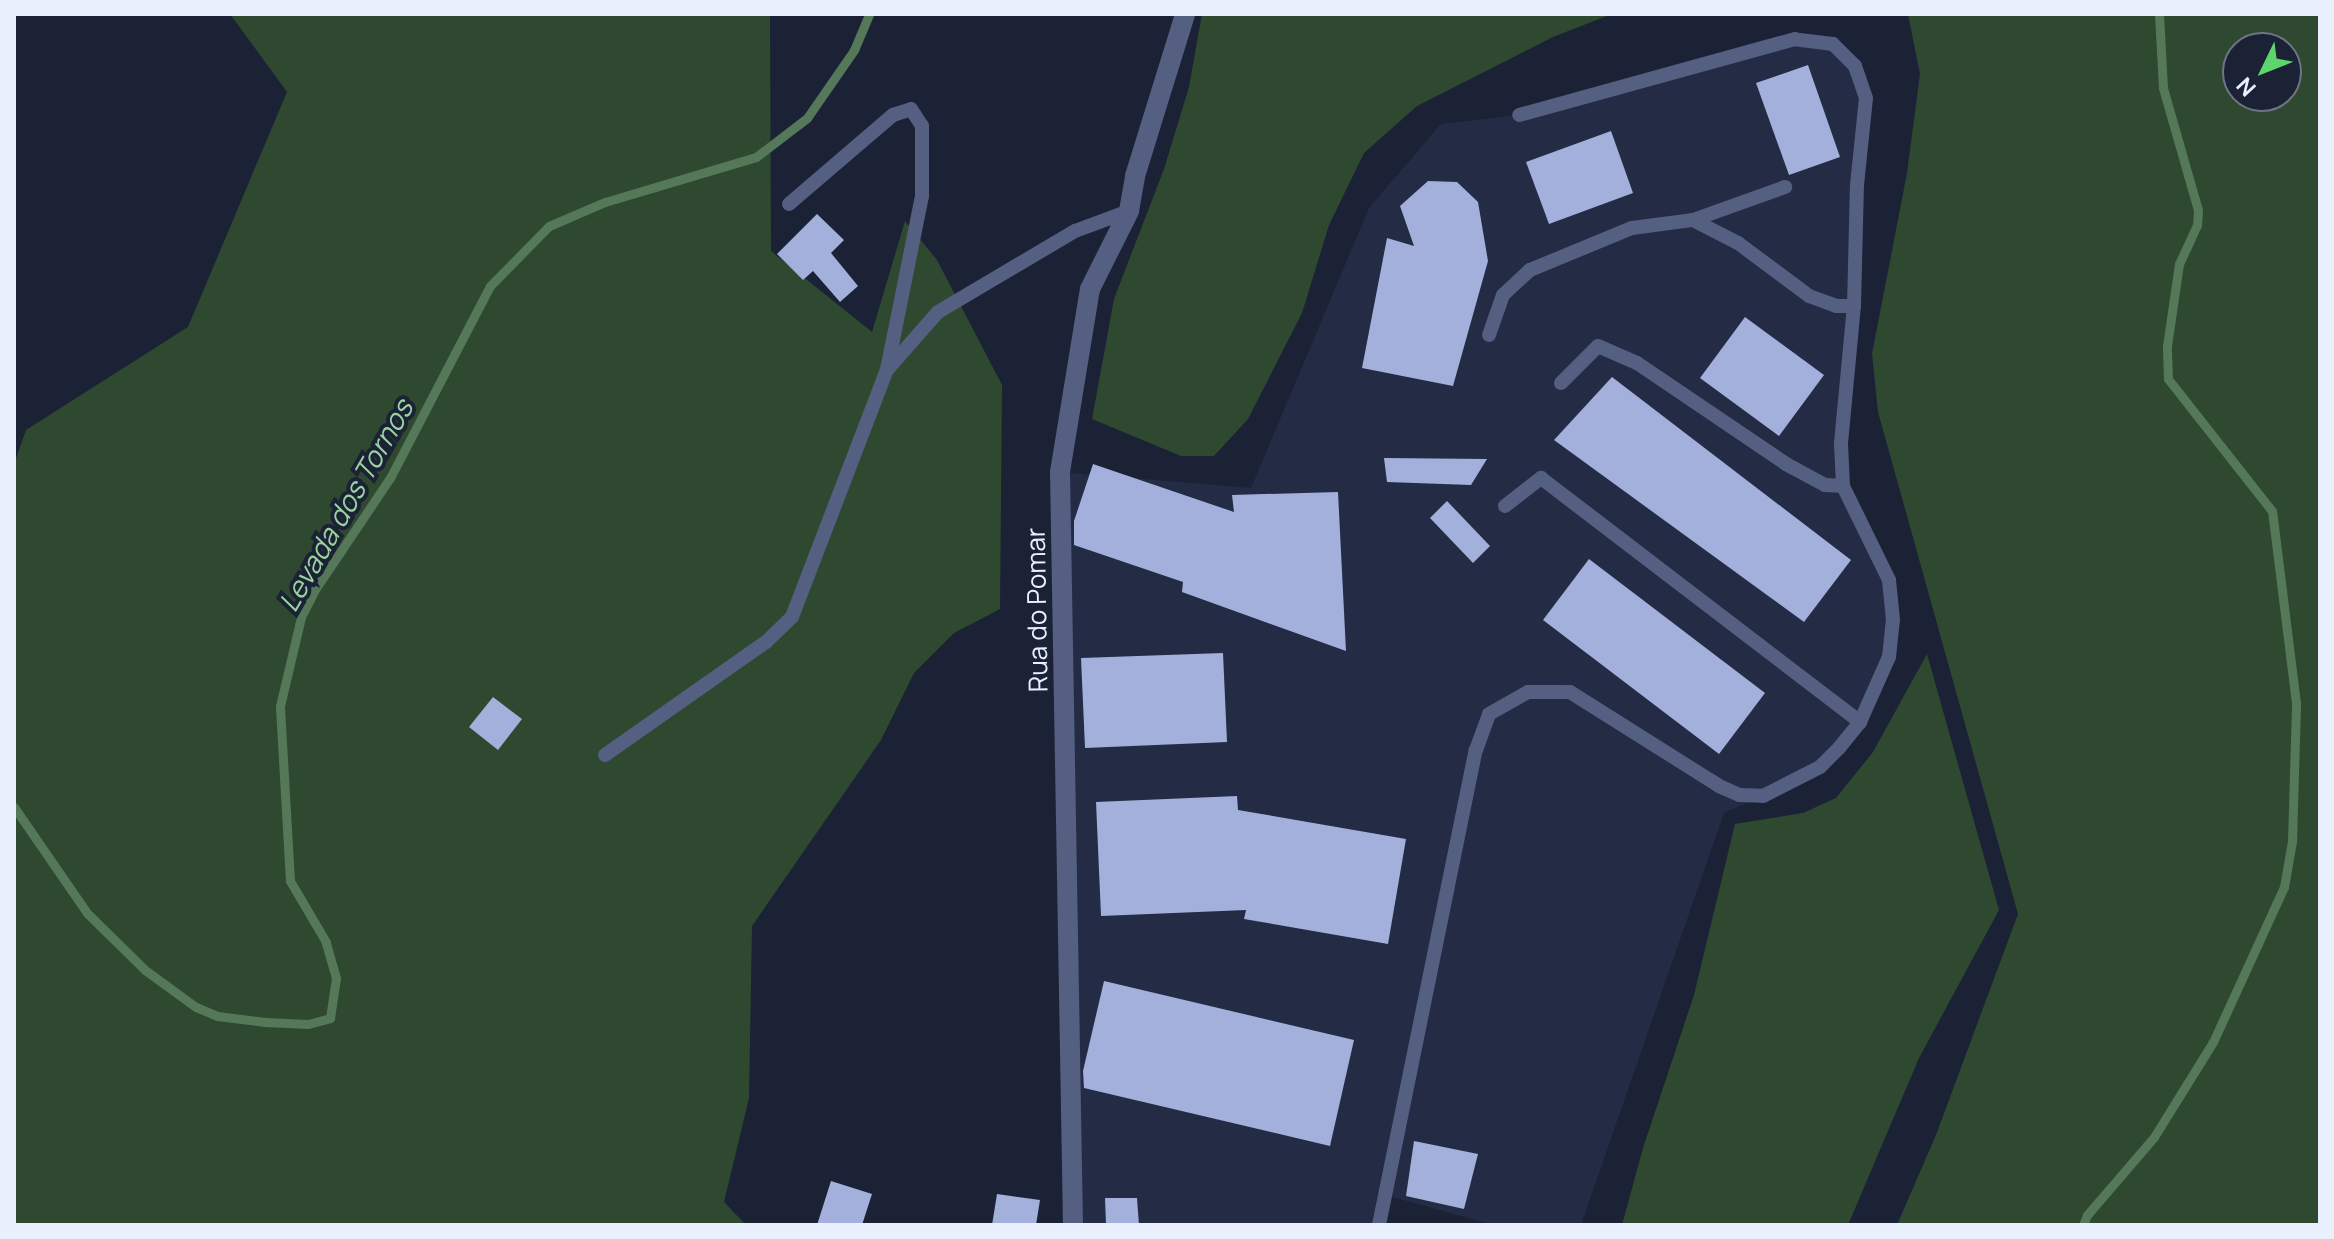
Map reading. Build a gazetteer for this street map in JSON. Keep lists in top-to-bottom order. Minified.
{"streets":{"street":["Rua do Pomar"]},"water":["Levada dos Tornos"],"north":"bottom left"}
